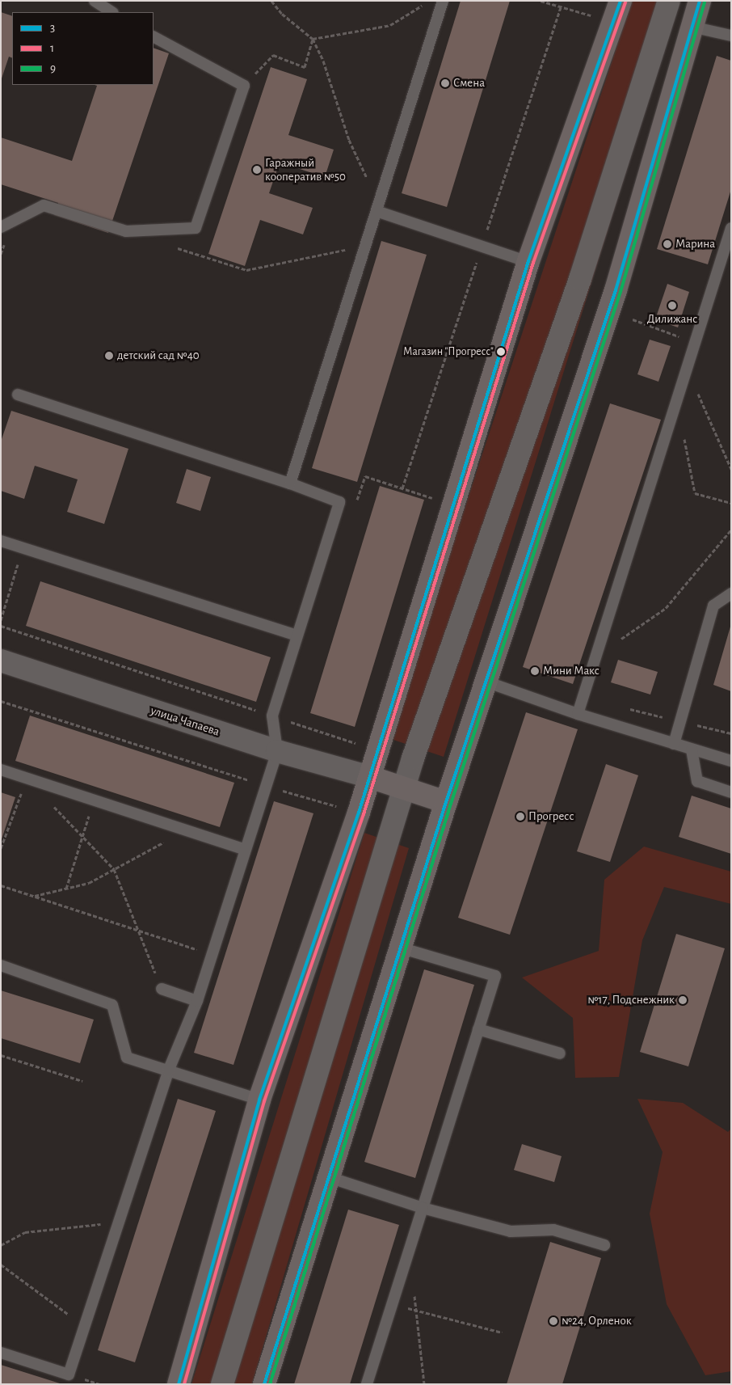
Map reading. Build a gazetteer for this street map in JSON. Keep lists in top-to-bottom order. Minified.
{"streets":{"street":["улица Чапаева"]},"places":["Смена","Гаражный кооператив №50","Марина","Дилижанс","Магазин \"Прогресс\"","детский сад №40","Мини Макс","Прогресс","№17, Подснежник","№24, Орленок"],"lines":["transit line 3","transit line 1","transit line 9"],"legend":["3","1","9"]}
